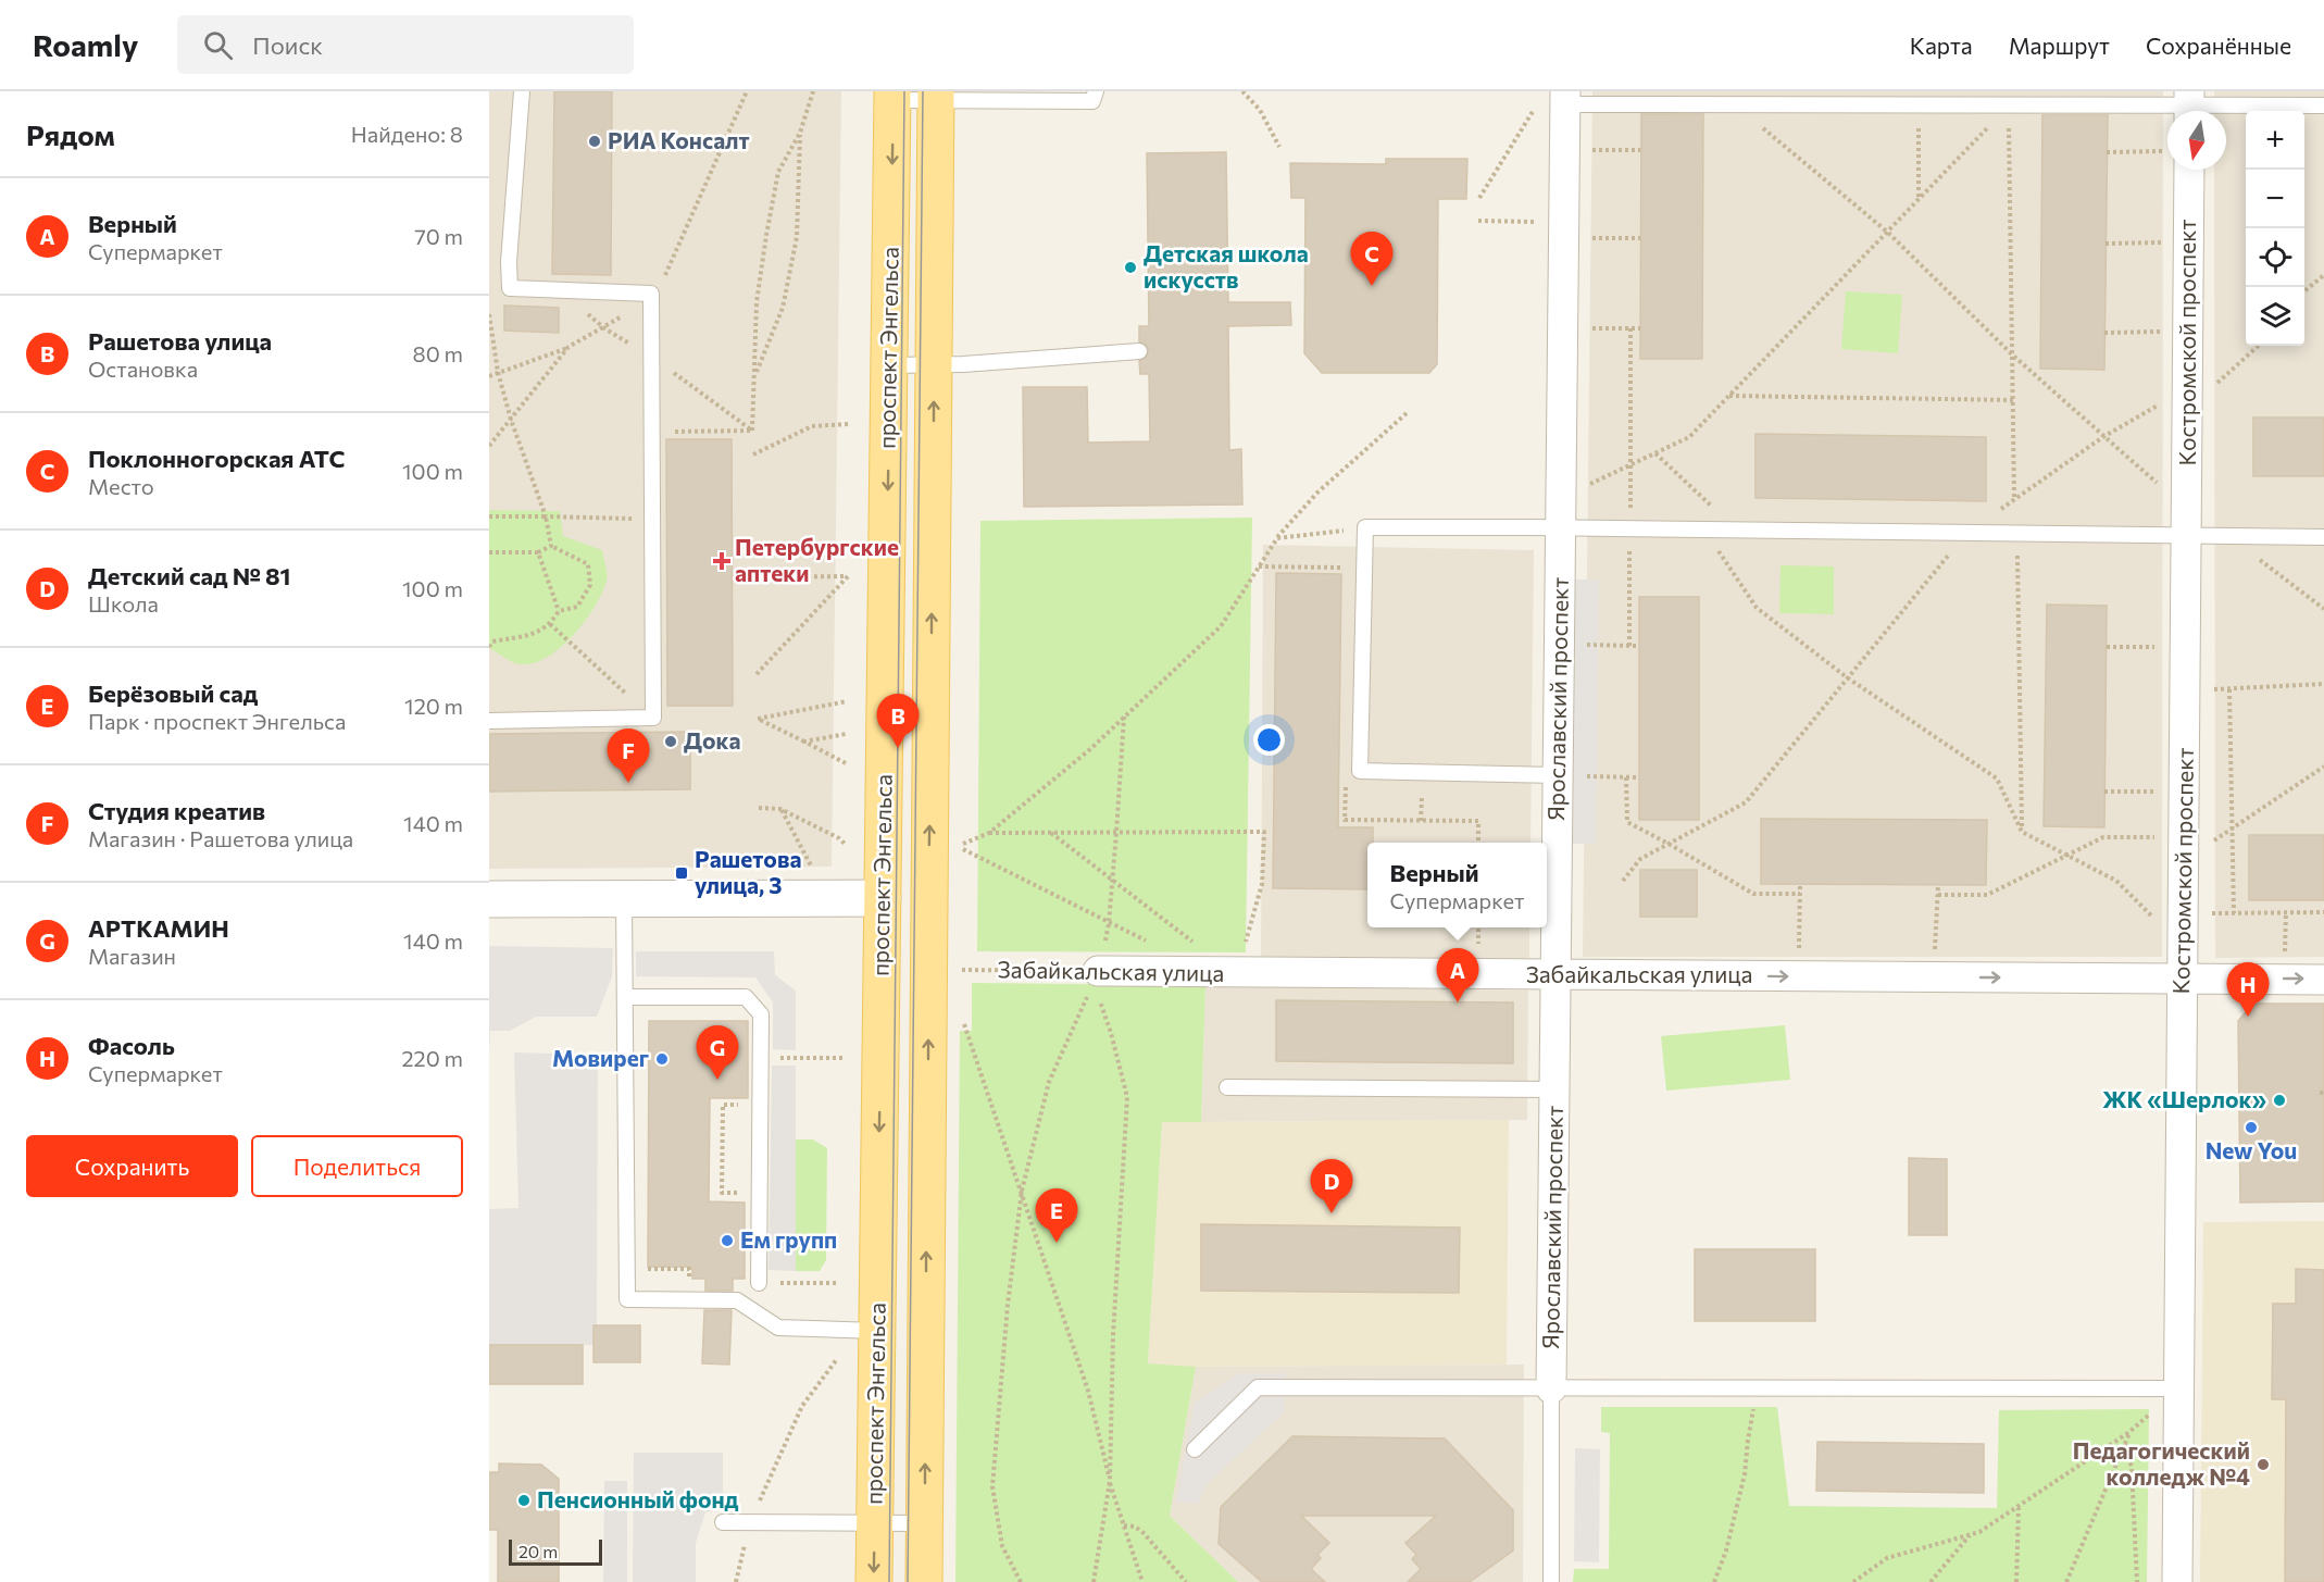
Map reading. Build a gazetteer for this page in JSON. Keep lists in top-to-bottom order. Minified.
{"streets":{"main road":["проспект Энгельса"],"street":["Костромской проспект","Ярославский проспект","Забайкальская улица"]},"crossings":[["Костромской проспект","Забайкальская улица"],["Ярославский проспект","Забайкальская улица"]],"one_way":["Забайкальская улица"],"places":{"other":["РИА Консалт","Детская школа искусств","Дока","Мовирег","ЖК «Шерлок»","New You","Ем групп","Педагогический колледж №4","Пенсионный фонд"],"health":["Петербургские аптеки"],"transit":["Рашетова улица, 3"]},"scale_bar":"20 m","north":"bottom","page":{"header":"Roamly","search":"Поиск","nav":["Карта","Маршрут","Сохранённые"],"heading":["Рядом","Найдено: 8"],"map_buttons":["+","−"],"list":[{"mark":"A","name":"Верный","note":"Супермаркет","value":"70 m"},{"mark":"B","name":"Рашетова улица","note":"Остановка","value":"80 m"},{"mark":"C","name":"Поклонногорская АТС","note":"Место","value":"100 m"},{"mark":"D","name":"Детский сад № 81","note":"Школа","value":"100 m"},{"mark":"E","name":"Берёзовый сад","note":"Парк · проспект Энгельса","value":"120 m"},{"mark":"F","name":"Студия креатив","note":"Магазин · Рашетова улица","value":"140 m"},{"mark":"G","name":"АРТКАМИН","note":"Магазин","value":"140 m"},{"mark":"H","name":"Фасоль","note":"Супермаркет","value":"220 m"}],"pins":["C","B","F","A","H","G","D","E"],"popup":["Верный","Супермаркет"],"buttons":["Сохранить","Поделиться"],"scale":"20 m"}}
